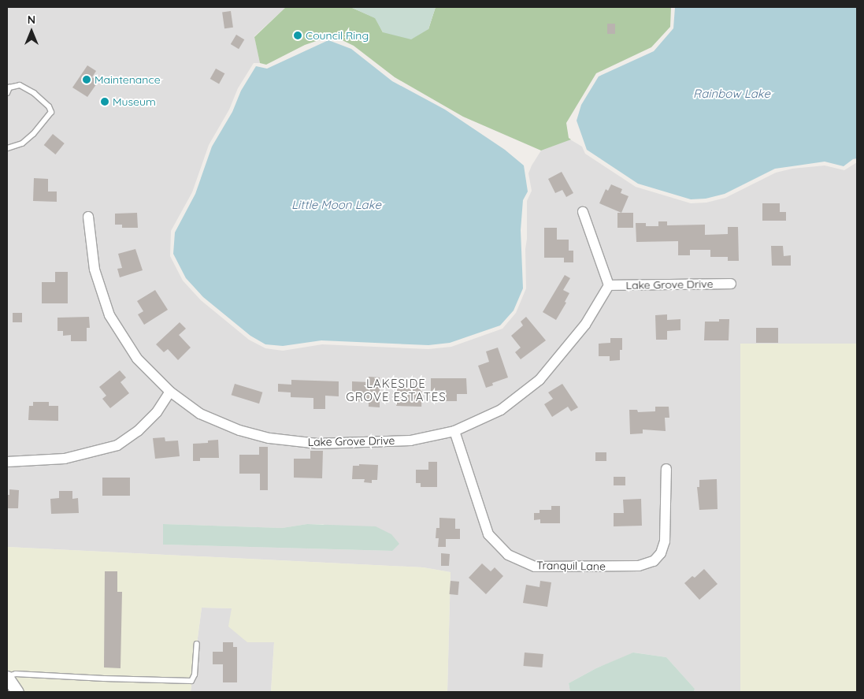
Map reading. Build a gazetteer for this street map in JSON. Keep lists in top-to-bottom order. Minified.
{"streets":{"street":["Lake Grove Drive","Tranquil Lane"]},"crossings":[["Lake Grove Drive","Tranquil Lane"]],"districts":["LAKESIDE GROVE ESTATES"],"water":["Rainbow Lake","Little Moon Lake"],"places":["Council Ring","Maintenance","Museum"],"north":"top"}
